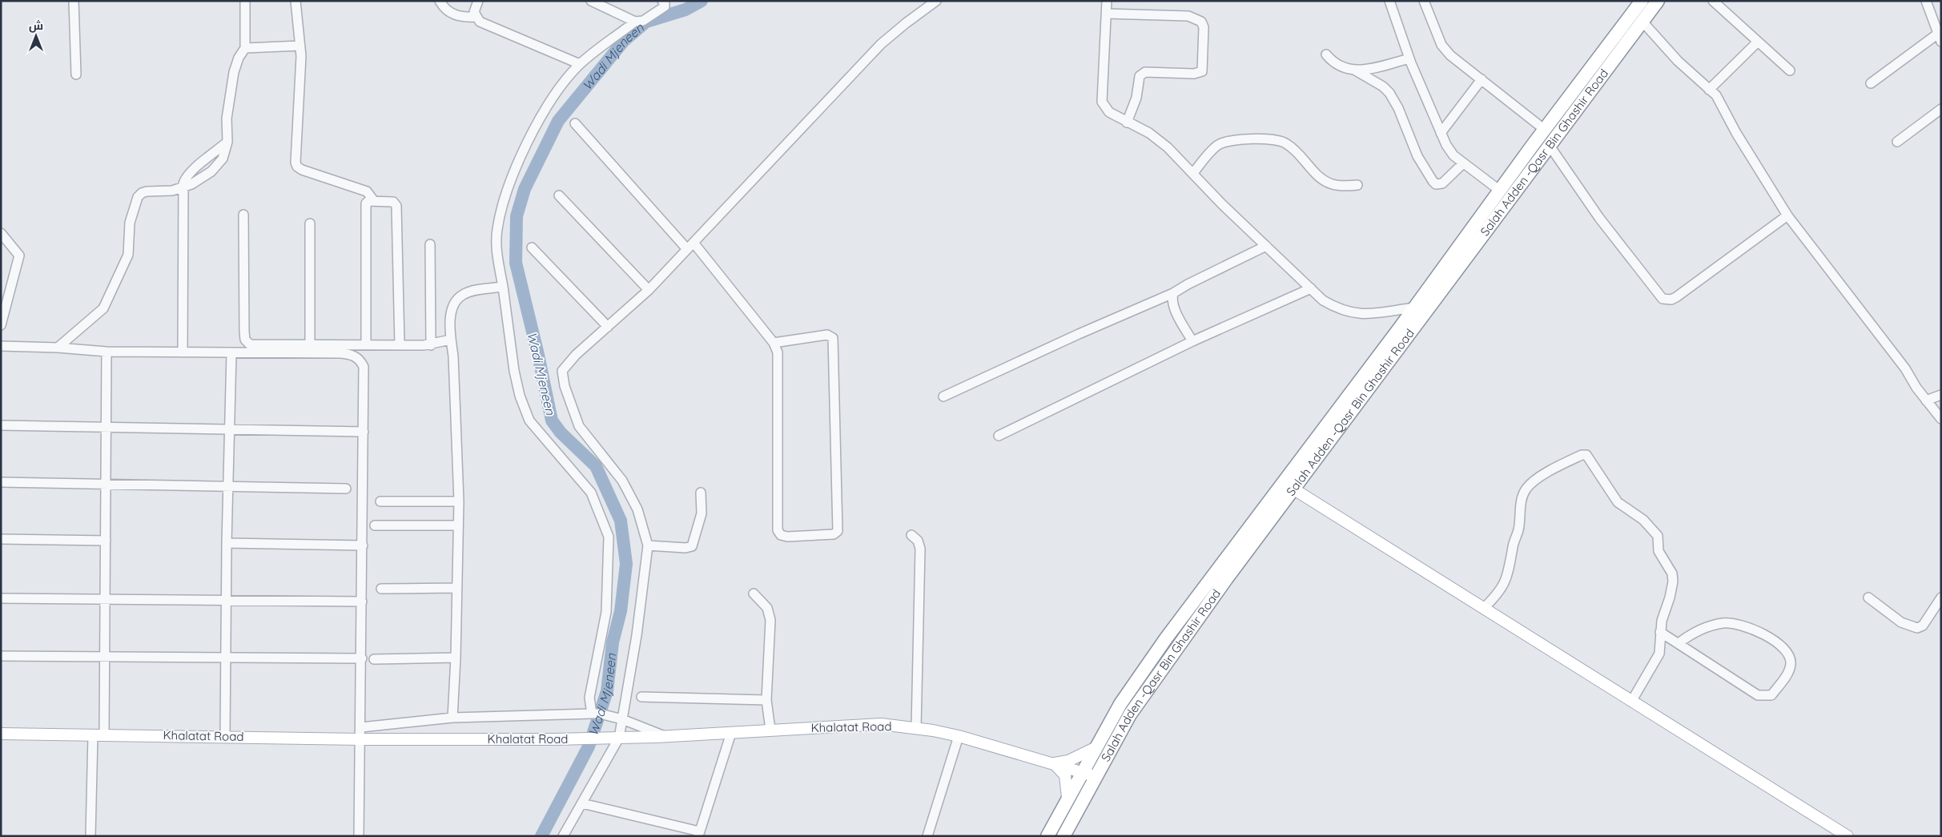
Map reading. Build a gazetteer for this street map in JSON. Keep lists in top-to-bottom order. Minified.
{"streets":{"highway":["Salah Adden -Qasr Bin Ghashir Road"],"main road":["Khalatat Road"]},"crossings":[["Salah Adden -Qasr Bin Ghashir Road","Khalatat Road"]],"water":["Wadi Mjeneen"],"north":"top"}
